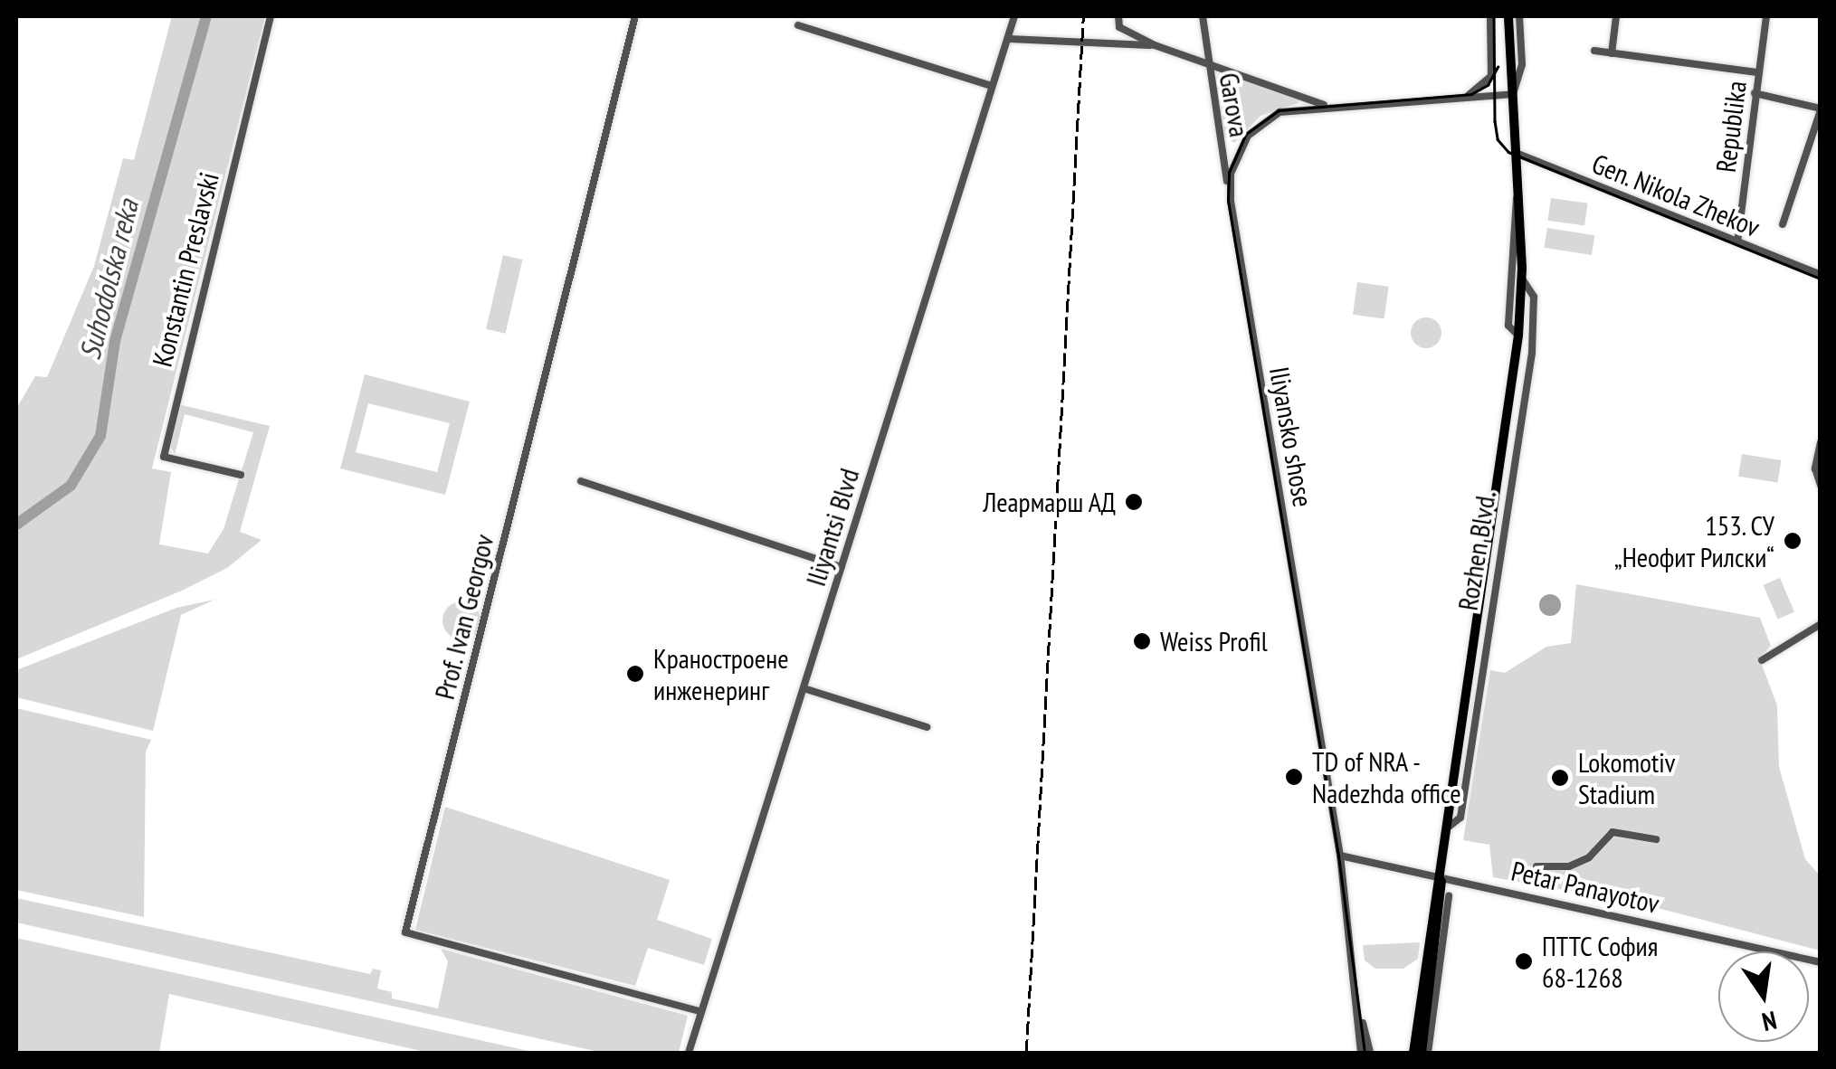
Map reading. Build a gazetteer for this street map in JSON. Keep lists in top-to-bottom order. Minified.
{"streets":{"main road":["Rozhen Blvd."],"street":["Garova","Republika","Gen. Nikola Zhekov","Konstantin Preslavski","Iliyansko shose","Iliyantsi Blvd","Prof. Ivan Georgov","Petar Panayotov"]},"crossings":[["Garova","Iliyansko shose"],["Republika","Gen. Nikola Zhekov"],["Gen. Nikola Zhekov","Rozhen Blvd."],["Iliyansko shose","Rozhen Blvd."],["Iliyansko shose","Petar Panayotov"],["Iliyantsi Blvd","Prof. Ivan Georgov"],["Rozhen Blvd.","Petar Panayotov"]],"water":["Suhodolska reka"],"places":["Леармарш АД","153. СУ „Неофит Рилски“","Weiss Profil","Краностроене инженеринг","TD of NRA - Nadezhda office","Lokomotiv Stadium","ПТТС София 68-1268"],"north":"bottom"}
